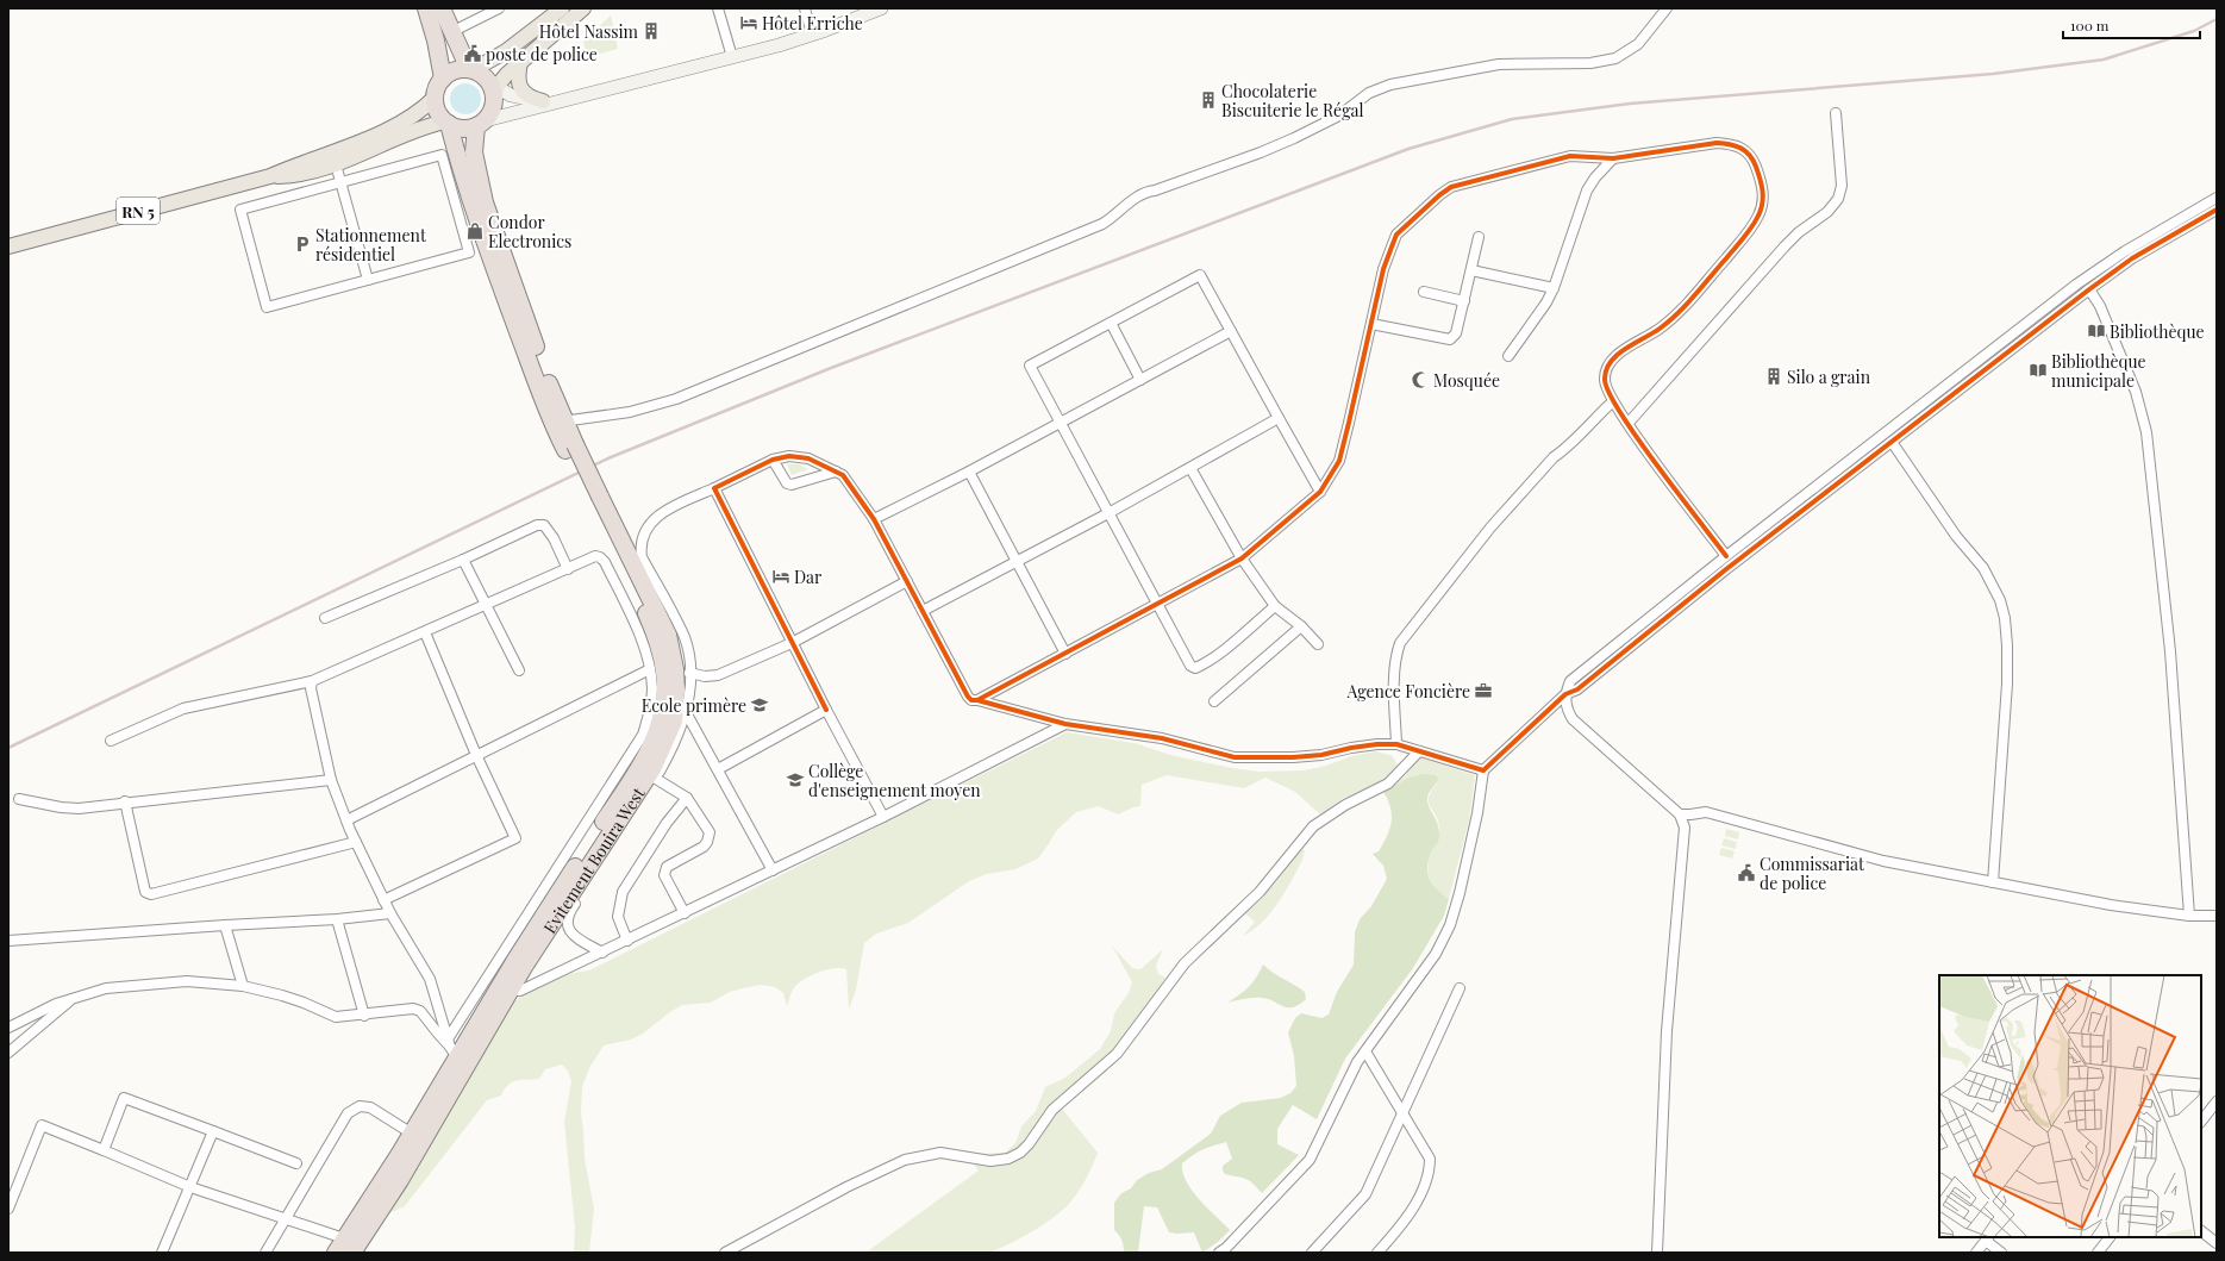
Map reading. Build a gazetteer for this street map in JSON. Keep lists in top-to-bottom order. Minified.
{"streets":{"highway":["Evitement Bouira West"],"main road":["RN 5"]},"places":{"hotel":["Hôtel Erriche","Dar"],"building":["Hôtel Nassim","Chocolaterie Biscuiterie le Régal","Silo a grain"],"public building":["poste de police","Commissariat de police"],"shop":["Condor Electronics"],"parking":["Stationnement résidentiel"],"library":["Bibliothèque","Bibliothèque municipale"],"mosque":["Mosquée"],"office":["Agence Foncière"],"school or university":["Ecole primère","Collège d'enseignement moyen"]},"scale_bar":"100 m"}
